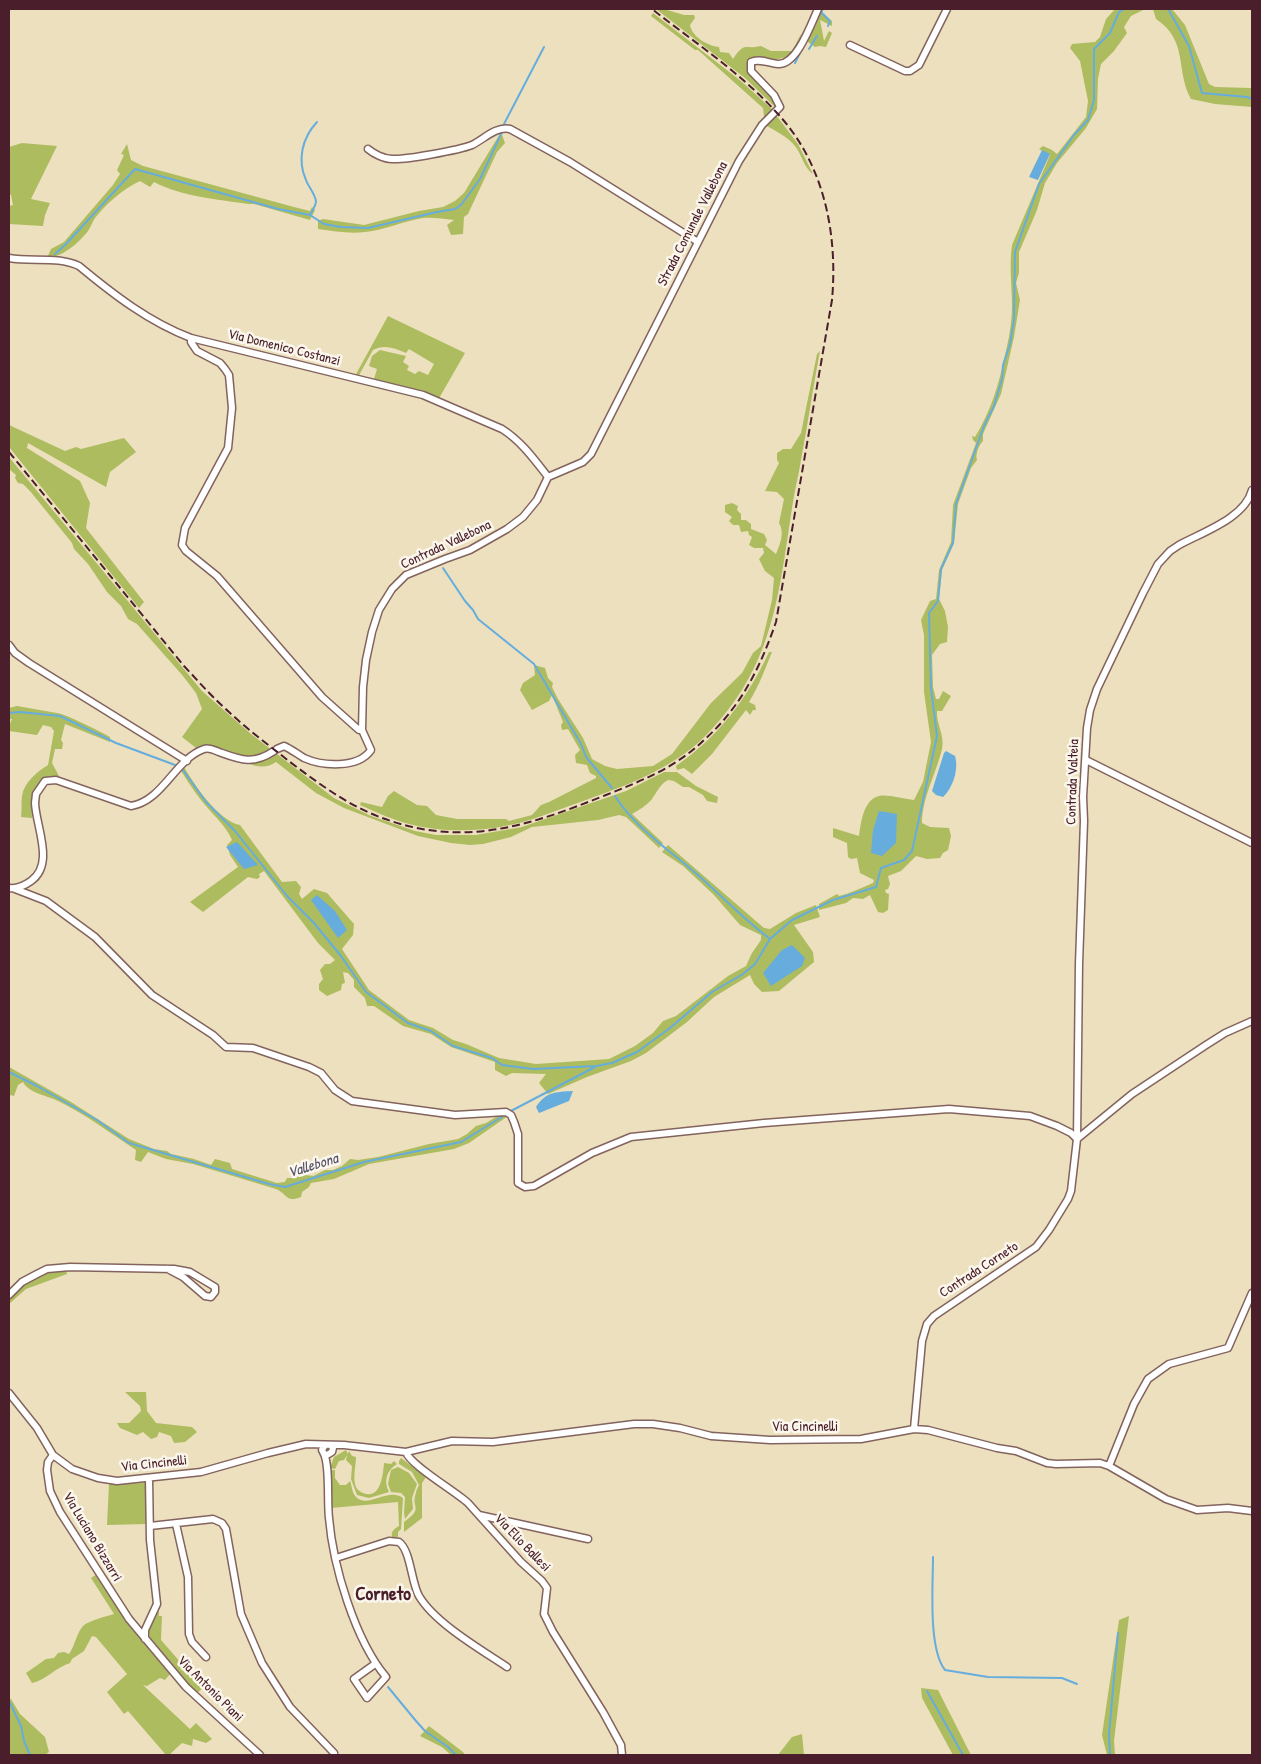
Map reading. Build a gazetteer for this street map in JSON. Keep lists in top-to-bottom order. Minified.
{"streets":{"street":["Strada Comunale Vallebona","Via Domenico Costanzi","Contrada Vallebona","Contrada Valteia","Contrada Corneto","Via Cincinelli","Via Luciano Bizzarri","Via Elio Ballesi","Via Antonio Piani"]},"crossings":[["Strada Comunale Vallebona","Via Domenico Costanzi"],["Strada Comunale Vallebona","Contrada Vallebona"],["Via Domenico Costanzi","Contrada Vallebona"],["Contrada Valteia","Contrada Corneto"],["Contrada Corneto","Via Cincinelli"],["Via Cincinelli","Via Luciano Bizzarri"],["Via Cincinelli","Via Elio Ballesi"],["Via Luciano Bizzarri","Via Antonio Piani"]],"districts":["Corneto"],"water":["Vallebona"]}
